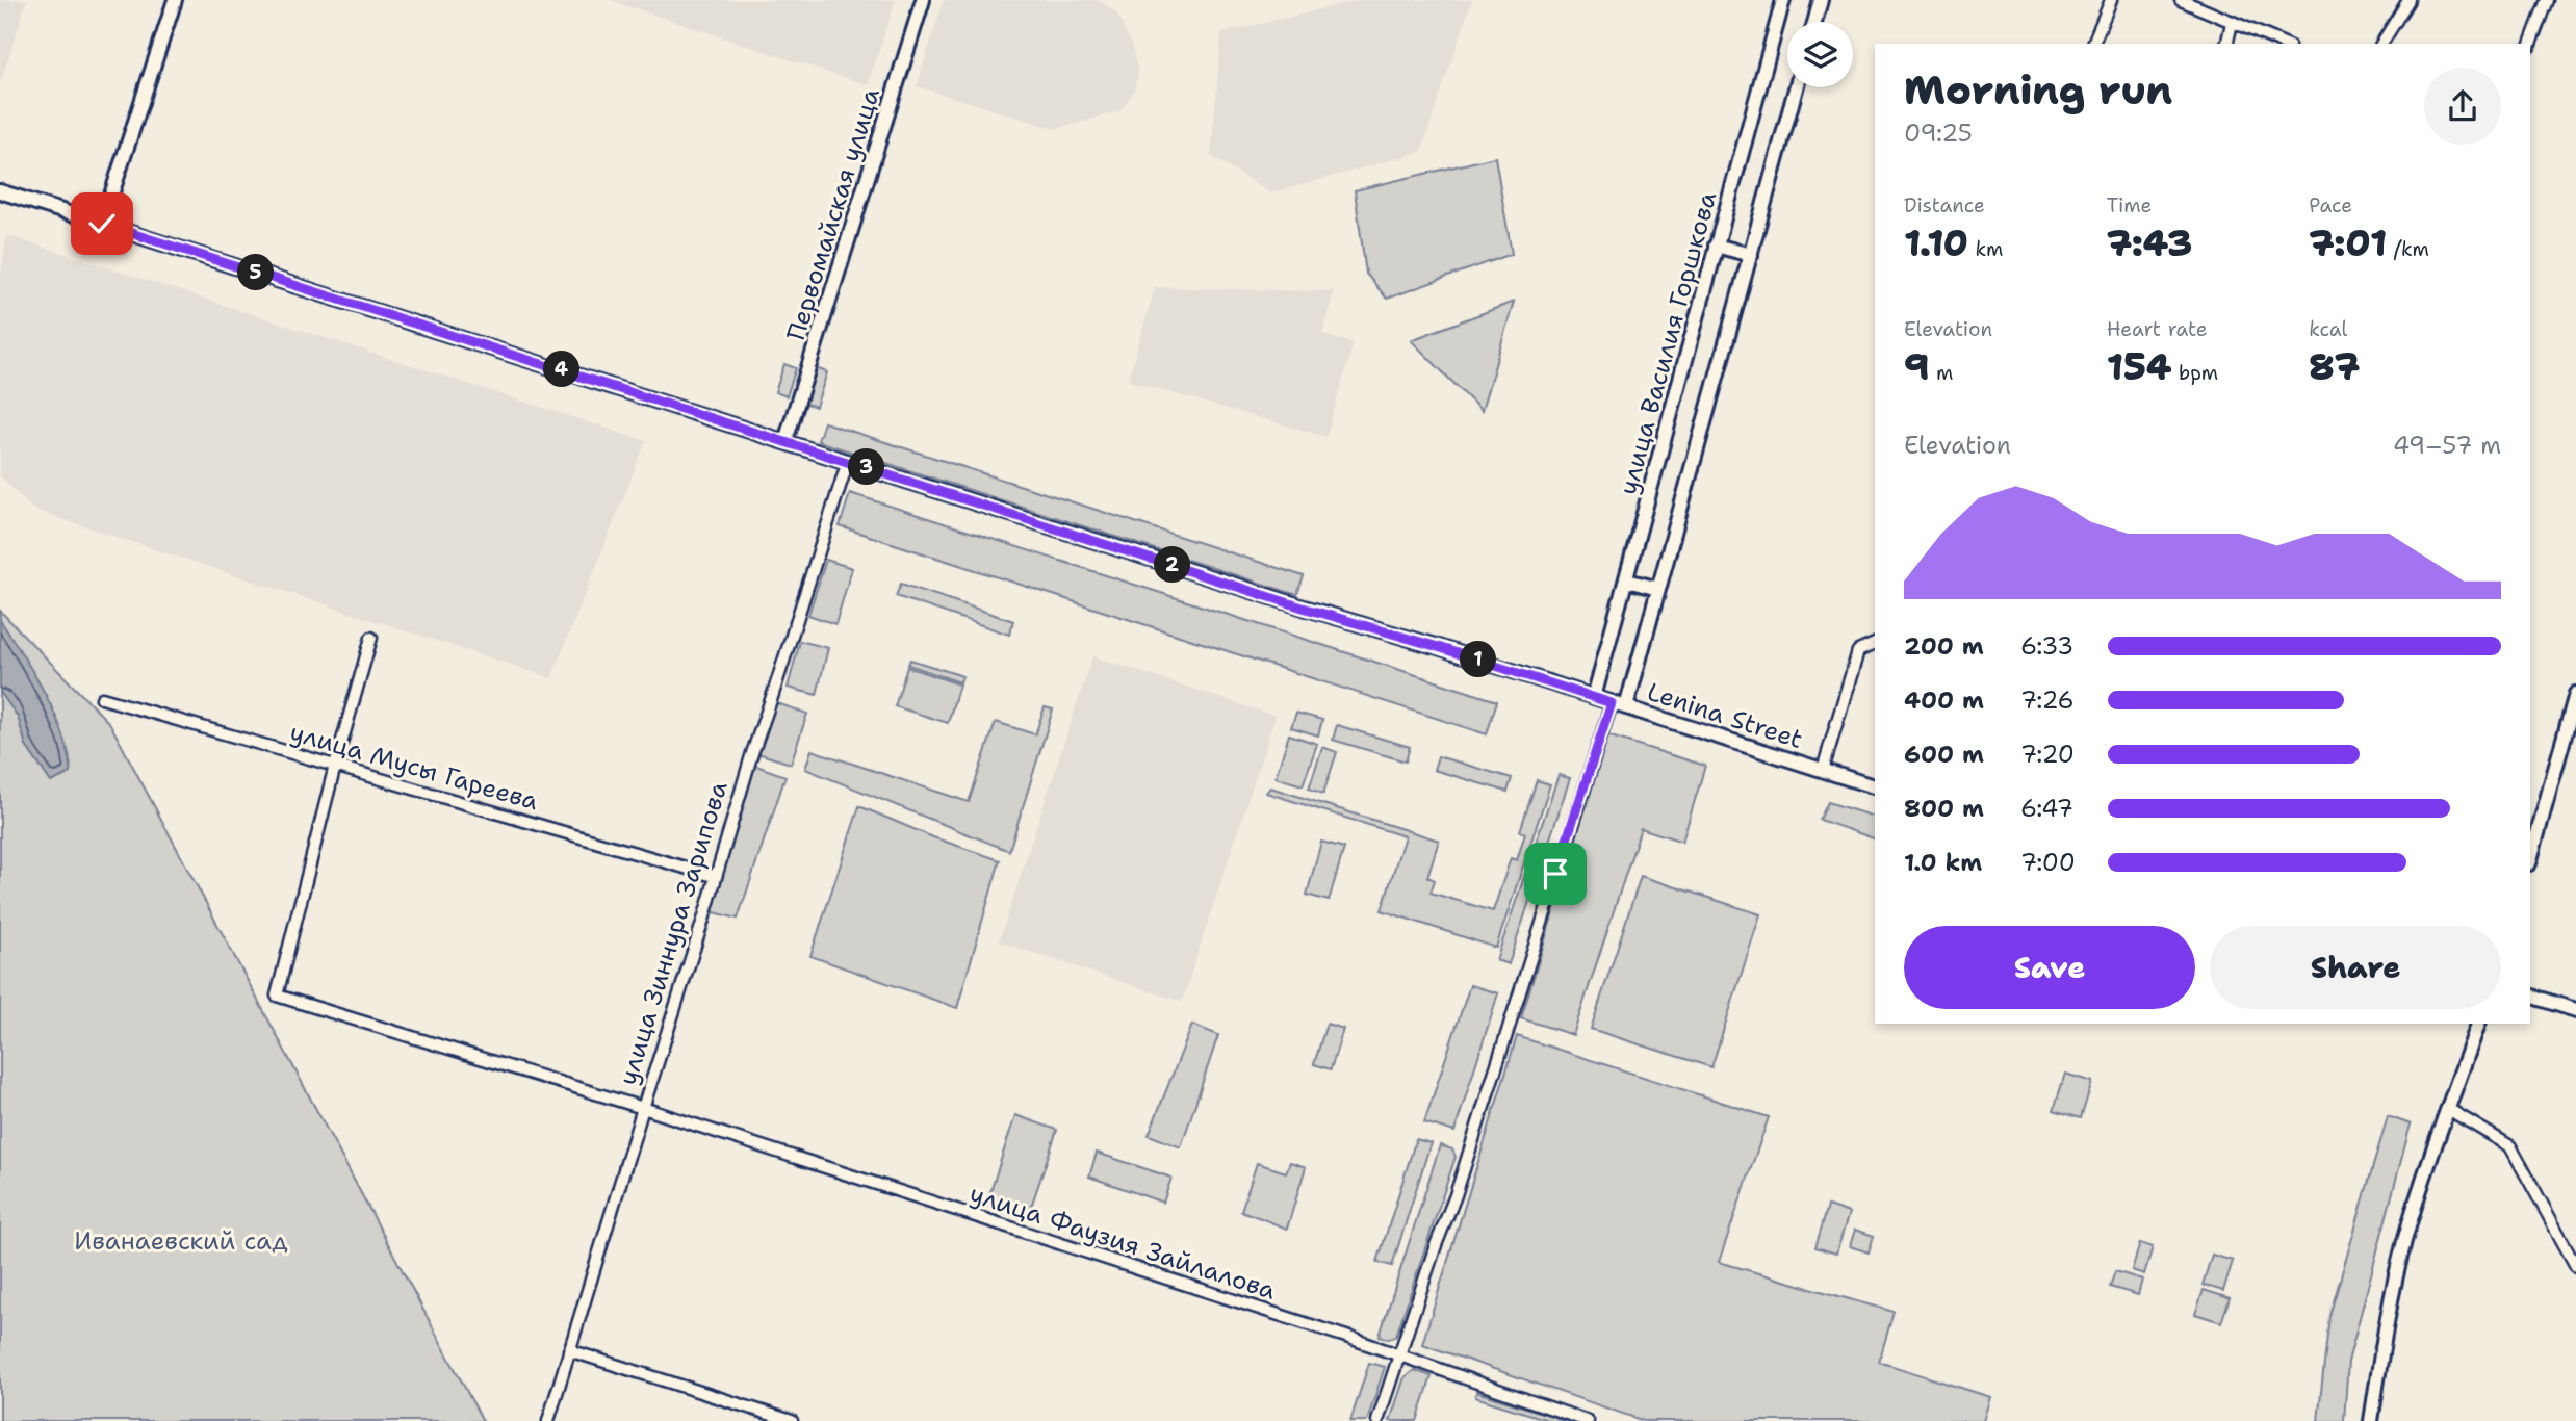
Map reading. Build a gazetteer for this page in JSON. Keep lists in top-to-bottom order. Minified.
{"streets":{"main road":["Первомайская улица","улица Василия Горшкова","Lenina Street"],"street":["улица Мусы Гареева","улица Зиннура Зарипова","улица Фаузия Зайлалова"]},"crossings":[["Первомайская улица","Lenina Street"],["улица Василия Горшкова","Lenina Street"],["Lenina Street","улица Зиннура Зарипова"],["улица Мусы Гареева","улица Зиннура Зарипова"],["улица Мусы Гареева","улица Фаузия Зайлалова"],["улица Зиннура Зарипова","улица Фаузия Зайлалова"]],"parks":["Иванаевский сад"],"page":{"heading":["Morning run","09:25"],"stats":[["Distance","1.10 km"],["Time","7:43"],["Pace","7:01 /km"],["Elevation","9 m"],["Heart rate","154 bpm"],["kcal","87"]],"pins":["5","4","3","2","1"],"chart":["Elevation","49–57 m"],"list":[{"name":"200 m","note":"6:33"},{"name":"400 m","note":"7:26"},{"name":"600 m","note":"7:20"},{"name":"800 m","note":"6:47"},{"name":"1.0 km","note":"7:00"}],"buttons":["Save","Share"]}}
